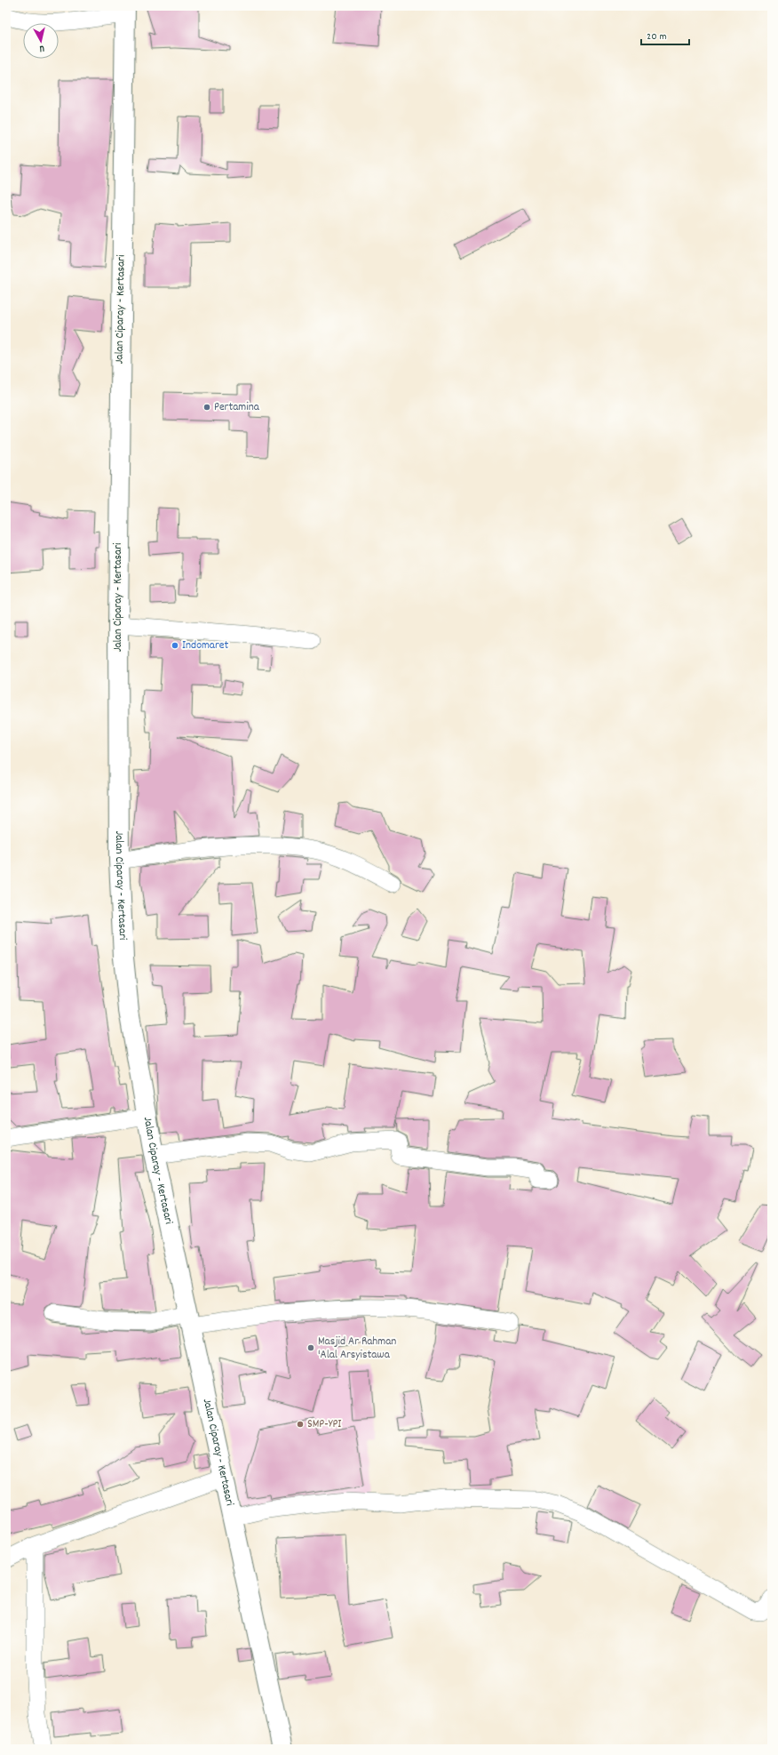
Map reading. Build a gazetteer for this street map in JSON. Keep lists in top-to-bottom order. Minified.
{"streets":{"main road":["Jalan Ciparay - Kertasari"]},"places":["Pertamina","Indomaret","Masjid Ar Rahman 'Alal Arsyistawa","SMP-YPI"],"scale_bar":"20 m","north":"bottom"}
